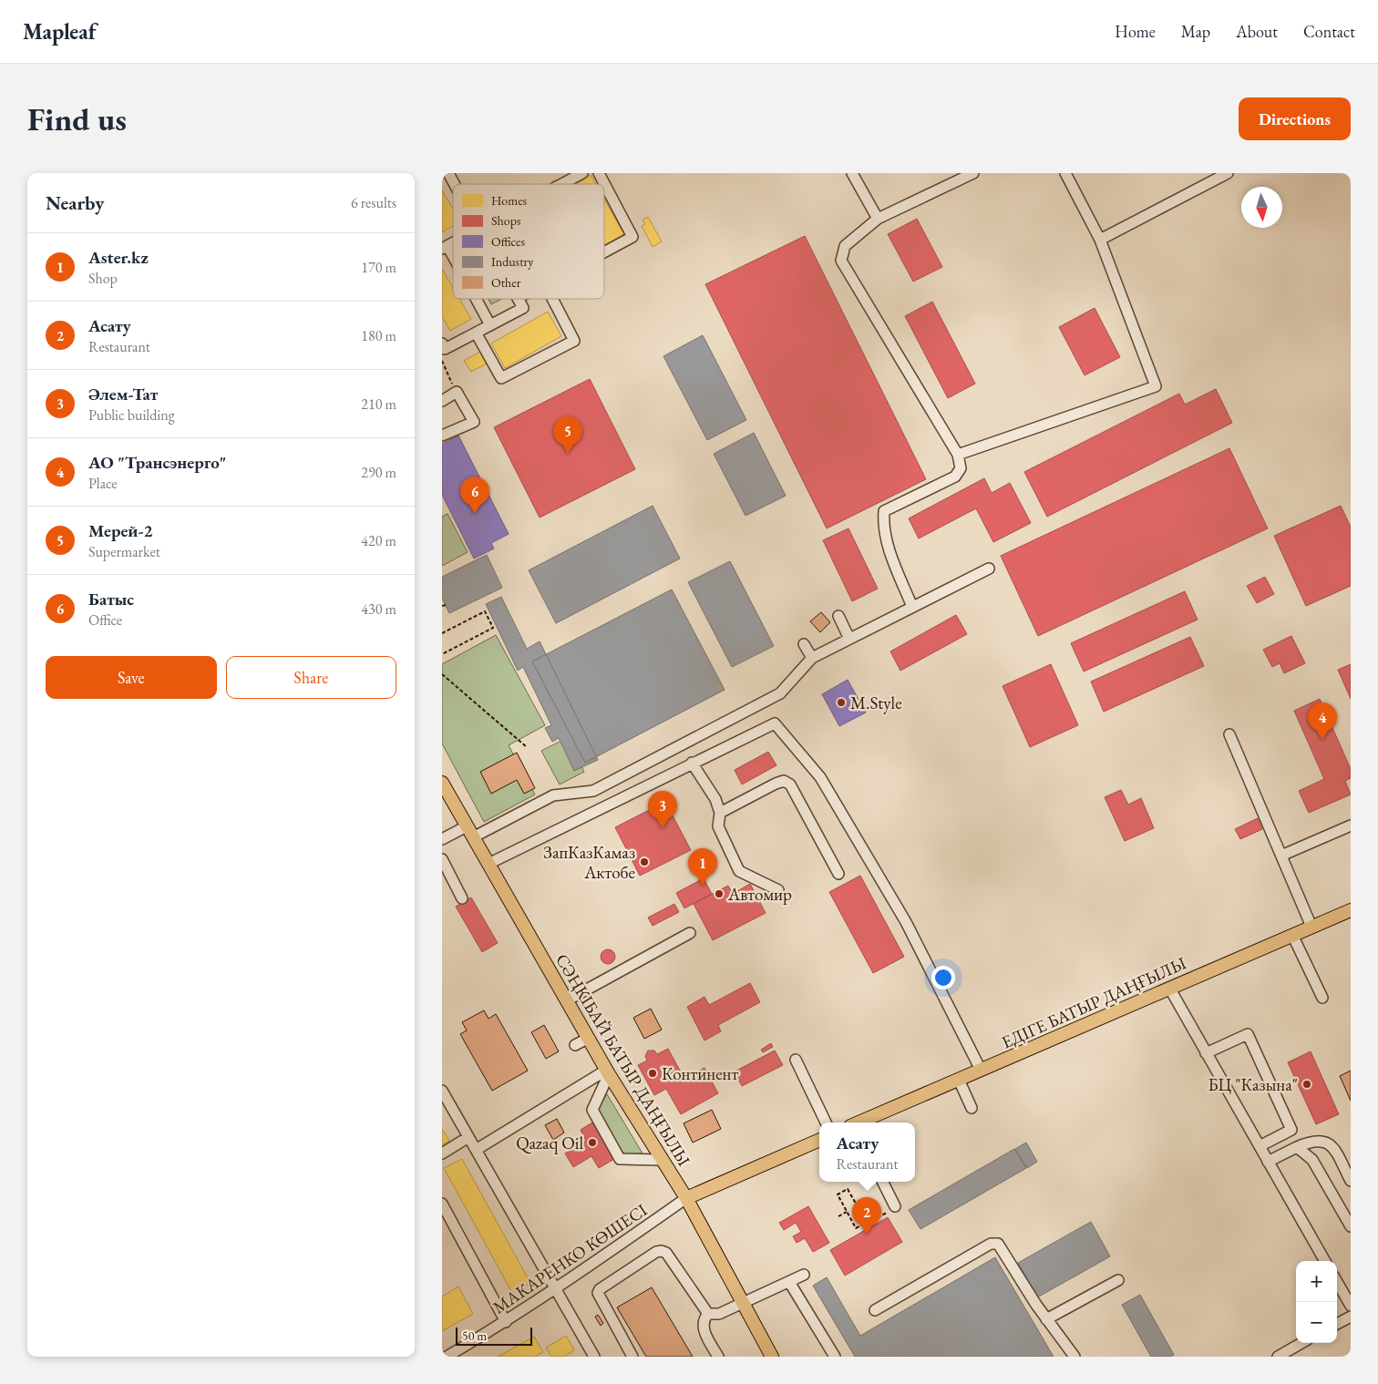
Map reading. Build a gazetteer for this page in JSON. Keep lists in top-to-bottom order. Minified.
{"streets":{"main road":["ЕДІГЕ БАТЫР ДАҢҒЫЛЫ","СӘҢКІБАЙ БАТЫР ДАҢҒЫЛЫ"],"street":["МАКАРЕНКО КӨШЕСІ"]},"crossings":[["СӘҢКІБАЙ БАТЫР ДАҢҒЫЛЫ","МАКАРЕНКО КӨШЕСІ"]],"places":["M.Style","ЗапКазКамаз Актобе","Автомир","Континент","БЦ \"Казына\"","Qazaq Oil"],"legend":["Homes","Shops","Offices","Industry","Other"],"scale_bar":"50 m","north":"bottom","page":{"header":"Mapleaf","nav":["Home","Map","About","Contact"],"buttons":["Directions",["Save","Share"]],"title":"Find us","heading":["Nearby","6 results"],"list":[{"mark":"1","name":"Aster.kz","note":"Shop","value":"170 m"},{"mark":"2","name":"Асату","note":"Restaurant","value":"180 m"},{"mark":"3","name":"Әлем-Тат","note":"Public building","value":"210 m"},{"mark":"4","name":"АО \"Трансэнерго\"","note":"Place","value":"290 m"},{"mark":"5","name":"Мерей-2","note":"Supermarket","value":"420 m"},{"mark":"6","name":"Батыс","note":"Office","value":"430 m"}],"pins":["5","6","4","3","1","2"],"popup":["Асату","Restaurant"],"map_buttons":["+","−"],"scale":"50 m"}}
